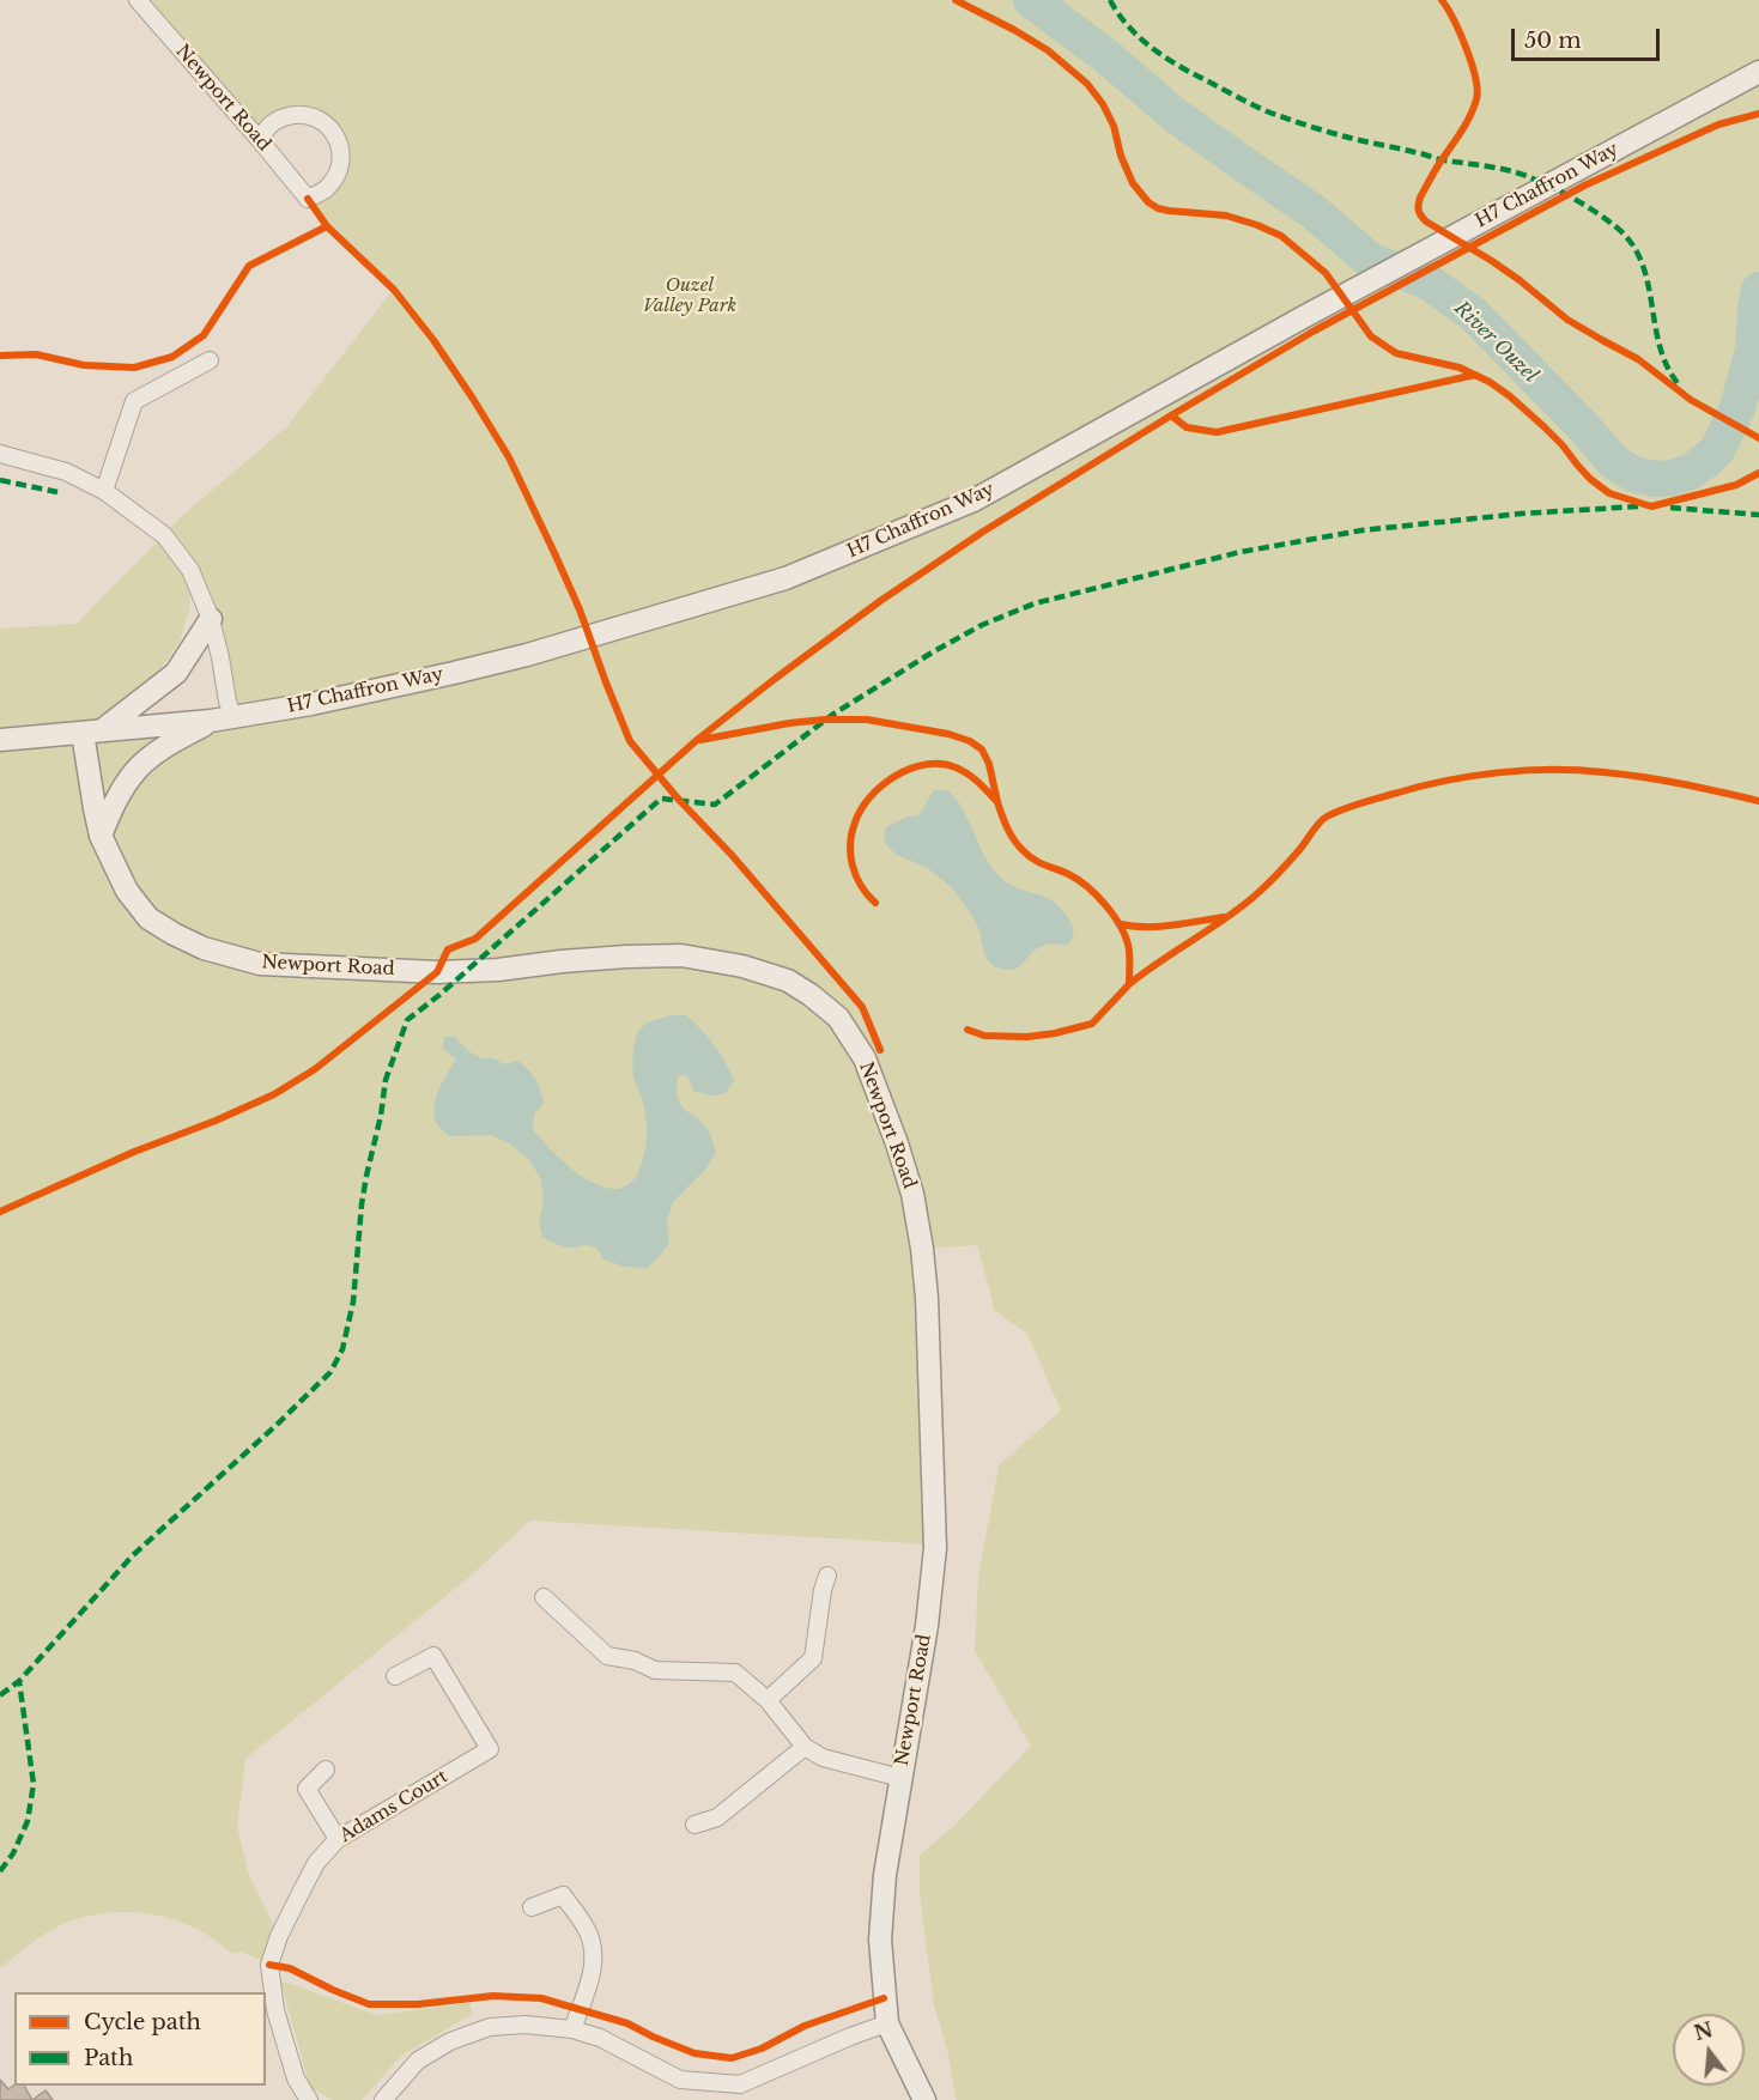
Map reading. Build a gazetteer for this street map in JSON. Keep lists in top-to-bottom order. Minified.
{"streets":{"street":["Newport Road","H7 Chaffron Way","Adams Court"]},"crossings":[["Newport Road","H7 Chaffron Way"]],"water":["River Ouzel"],"parks":["Ouzel Valley Park"],"legend":["Cycle path","Path"],"scale_bar":"50 m","north":"top"}
